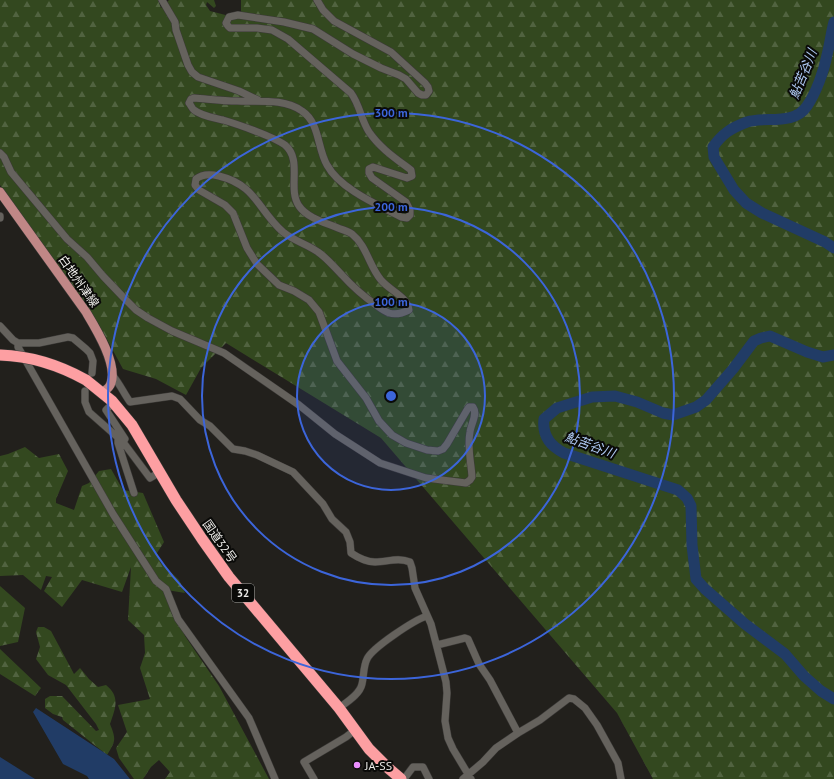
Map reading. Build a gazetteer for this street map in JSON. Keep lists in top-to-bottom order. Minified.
{"streets":{"highway":["国道32号","32"],"main road":["白地州津線"]},"water":["鮎苦谷川"],"places":["JA-SS"],"rings":["300 m","200 m","100 m"]}
